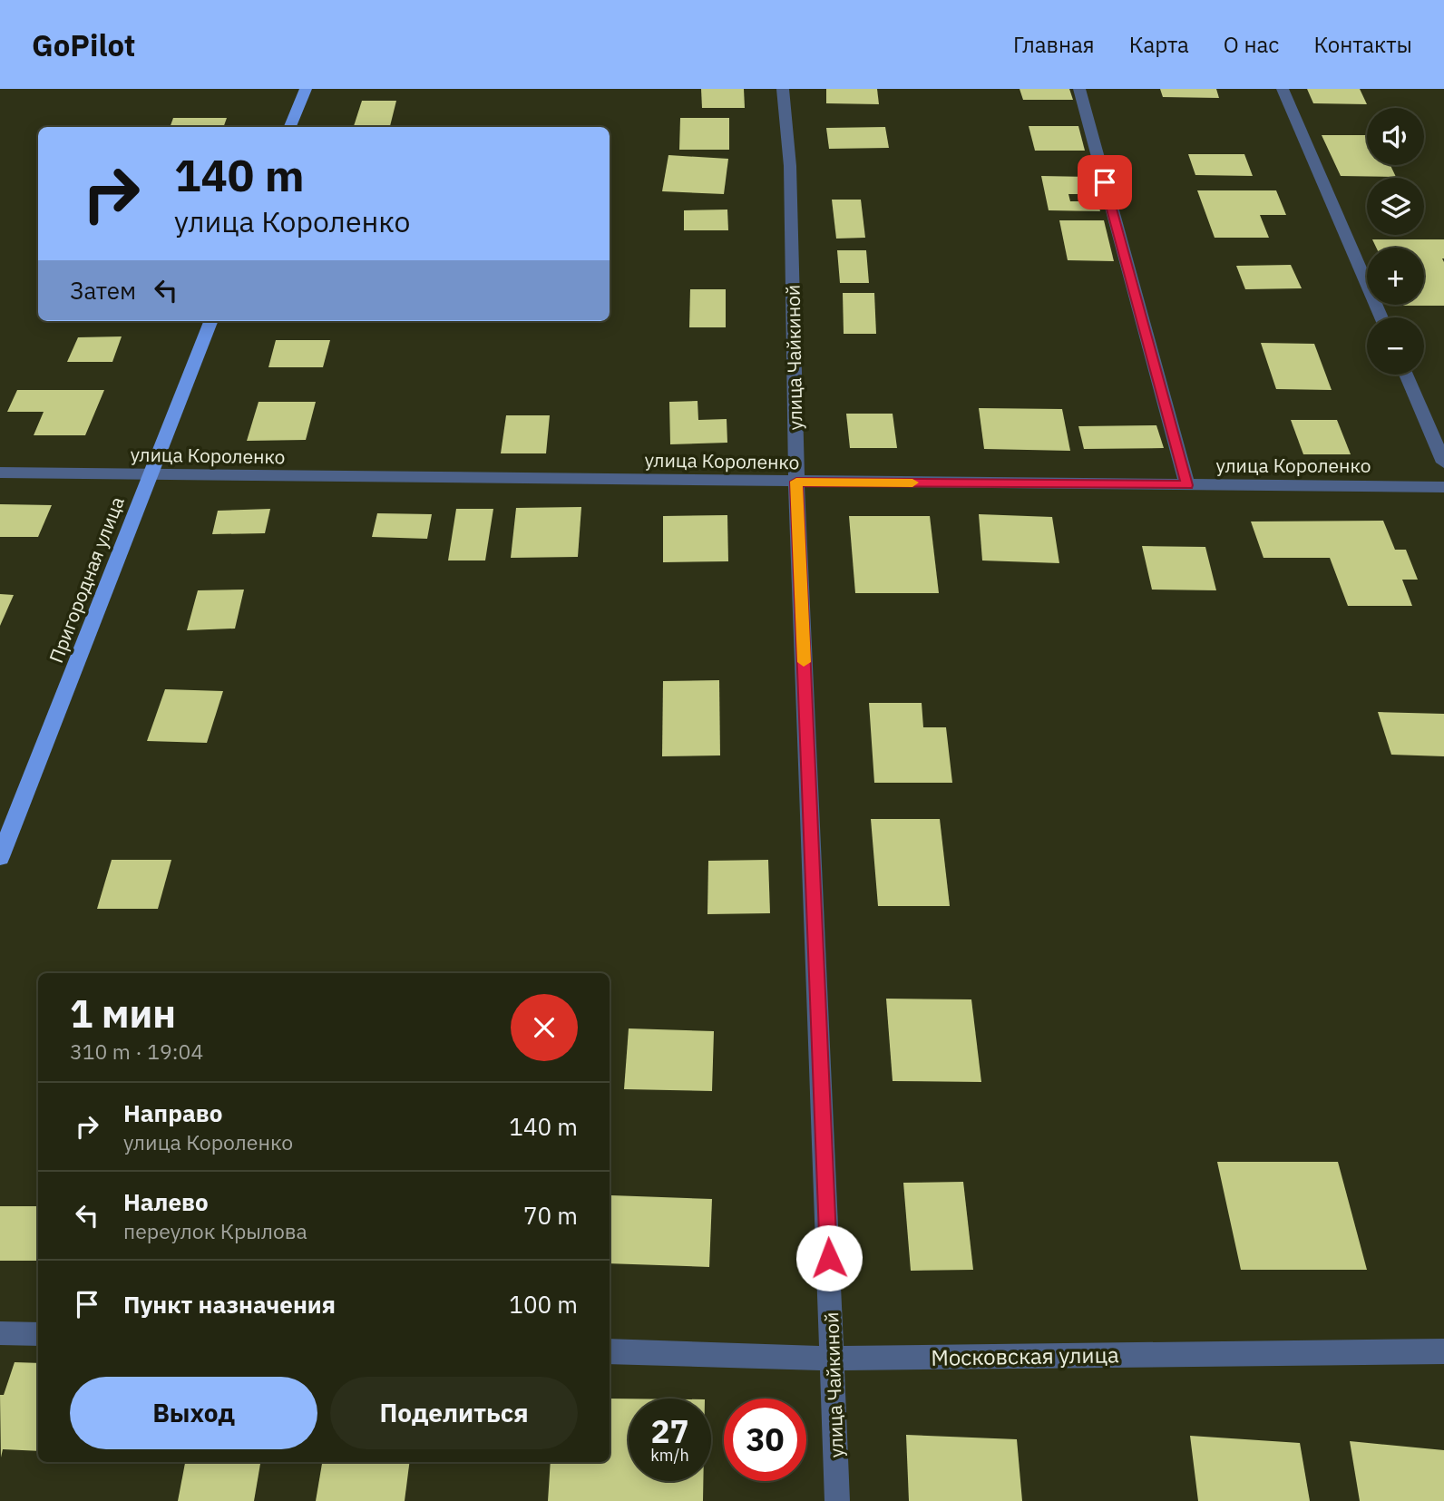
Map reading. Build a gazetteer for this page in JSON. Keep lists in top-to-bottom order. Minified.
{"streets":{"main road":["Пригородная улица"],"street":["улица Чайкиной","улица Короленко","Московская улица"]},"crossings":[["улица Чайкиной","улица Короленко"],["улица Чайкиной","Московская улица"],["улица Короленко","Пригородная улица"]],"page":{"header":"GoPilot","nav":["Главная","Карта","О нас","Контакты"],"map_buttons":["+","−"],"turn":["140 m","улица Короленко"],"then":"Затем","heading":["1 мин","310 m · 19:04"],"list":[{"name":"Направо","note":"улица Короленко","value":"140 m"},{"name":"Налево","note":"переулок Крылова","value":"70 m"},{"name":"Пункт назначения","value":"100 m"}],"buttons":["Выход","Поделиться"],"speed":"27 km/h","limit":"30"}}
